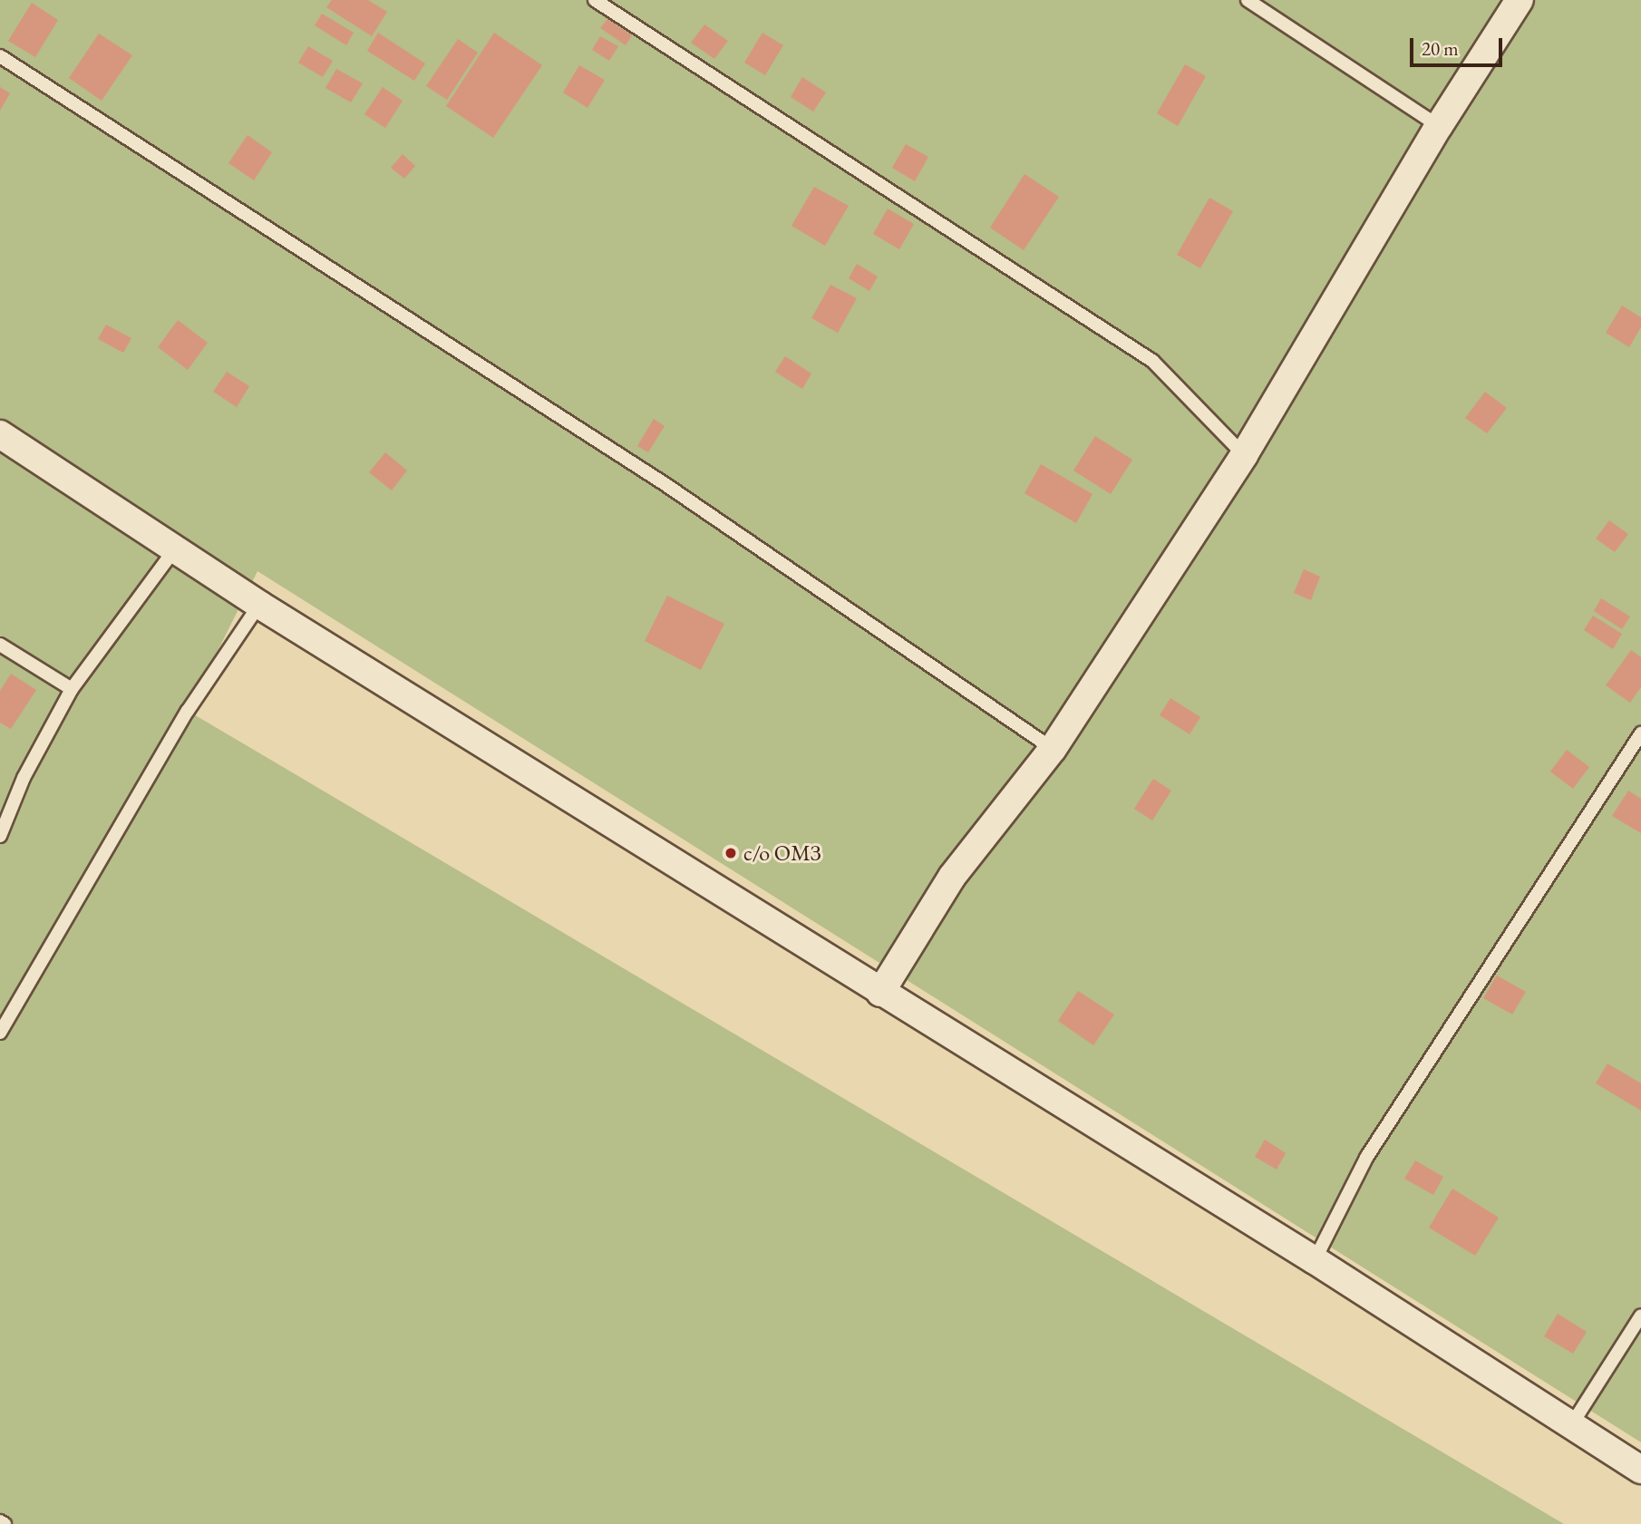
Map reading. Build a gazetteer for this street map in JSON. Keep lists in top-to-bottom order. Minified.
{"places":["с/о ОМЗ"],"scale_bar":"20 m"}
